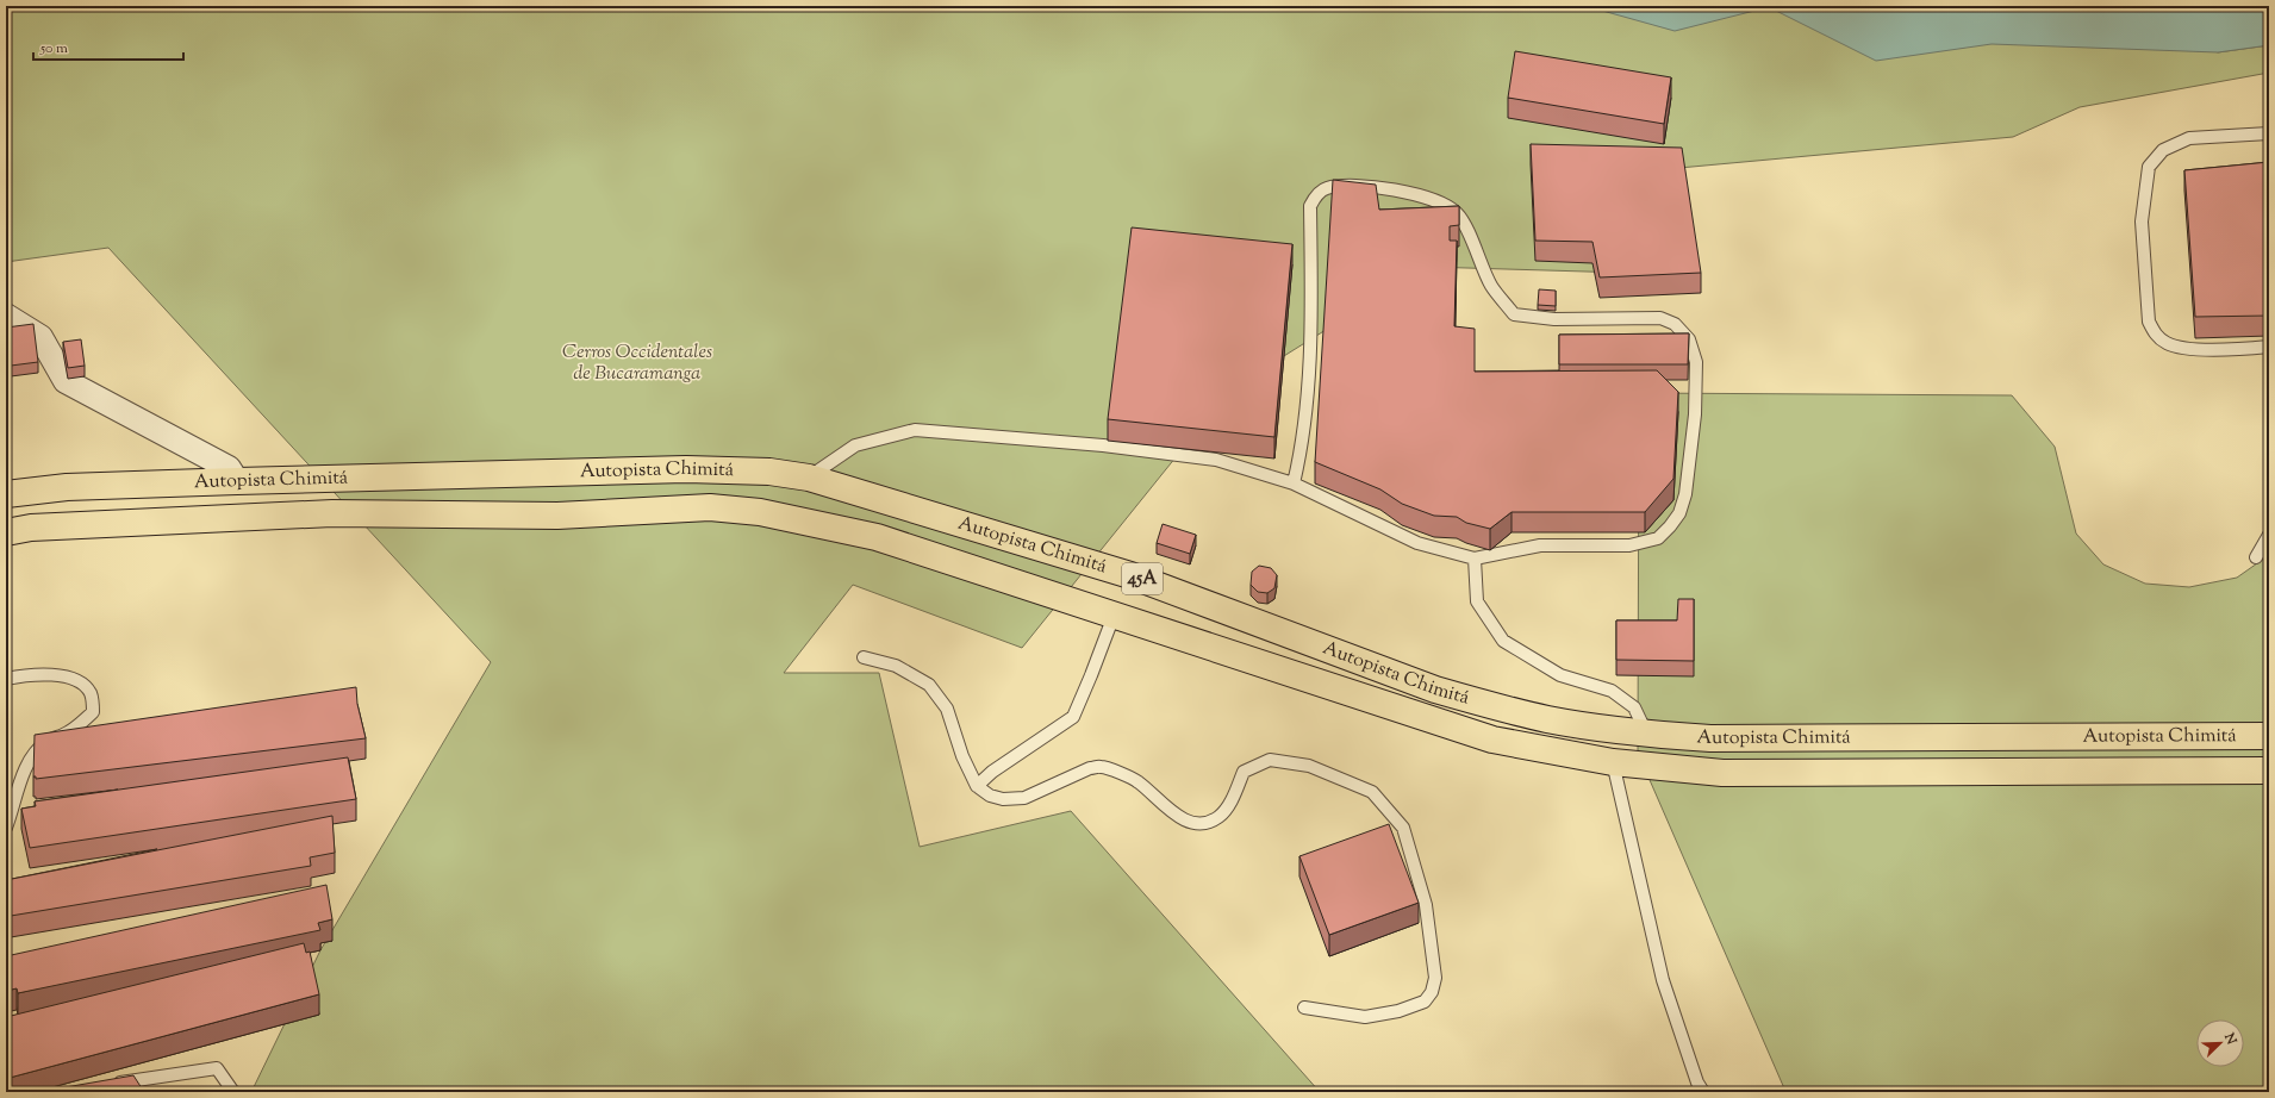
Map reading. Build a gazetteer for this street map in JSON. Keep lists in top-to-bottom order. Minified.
{"streets":{"highway":["Autopista Chimitá","45A"]},"parks":["Cerros Occidentales de Bucaramanga"],"scale_bar":"50 m","north":"top right"}
